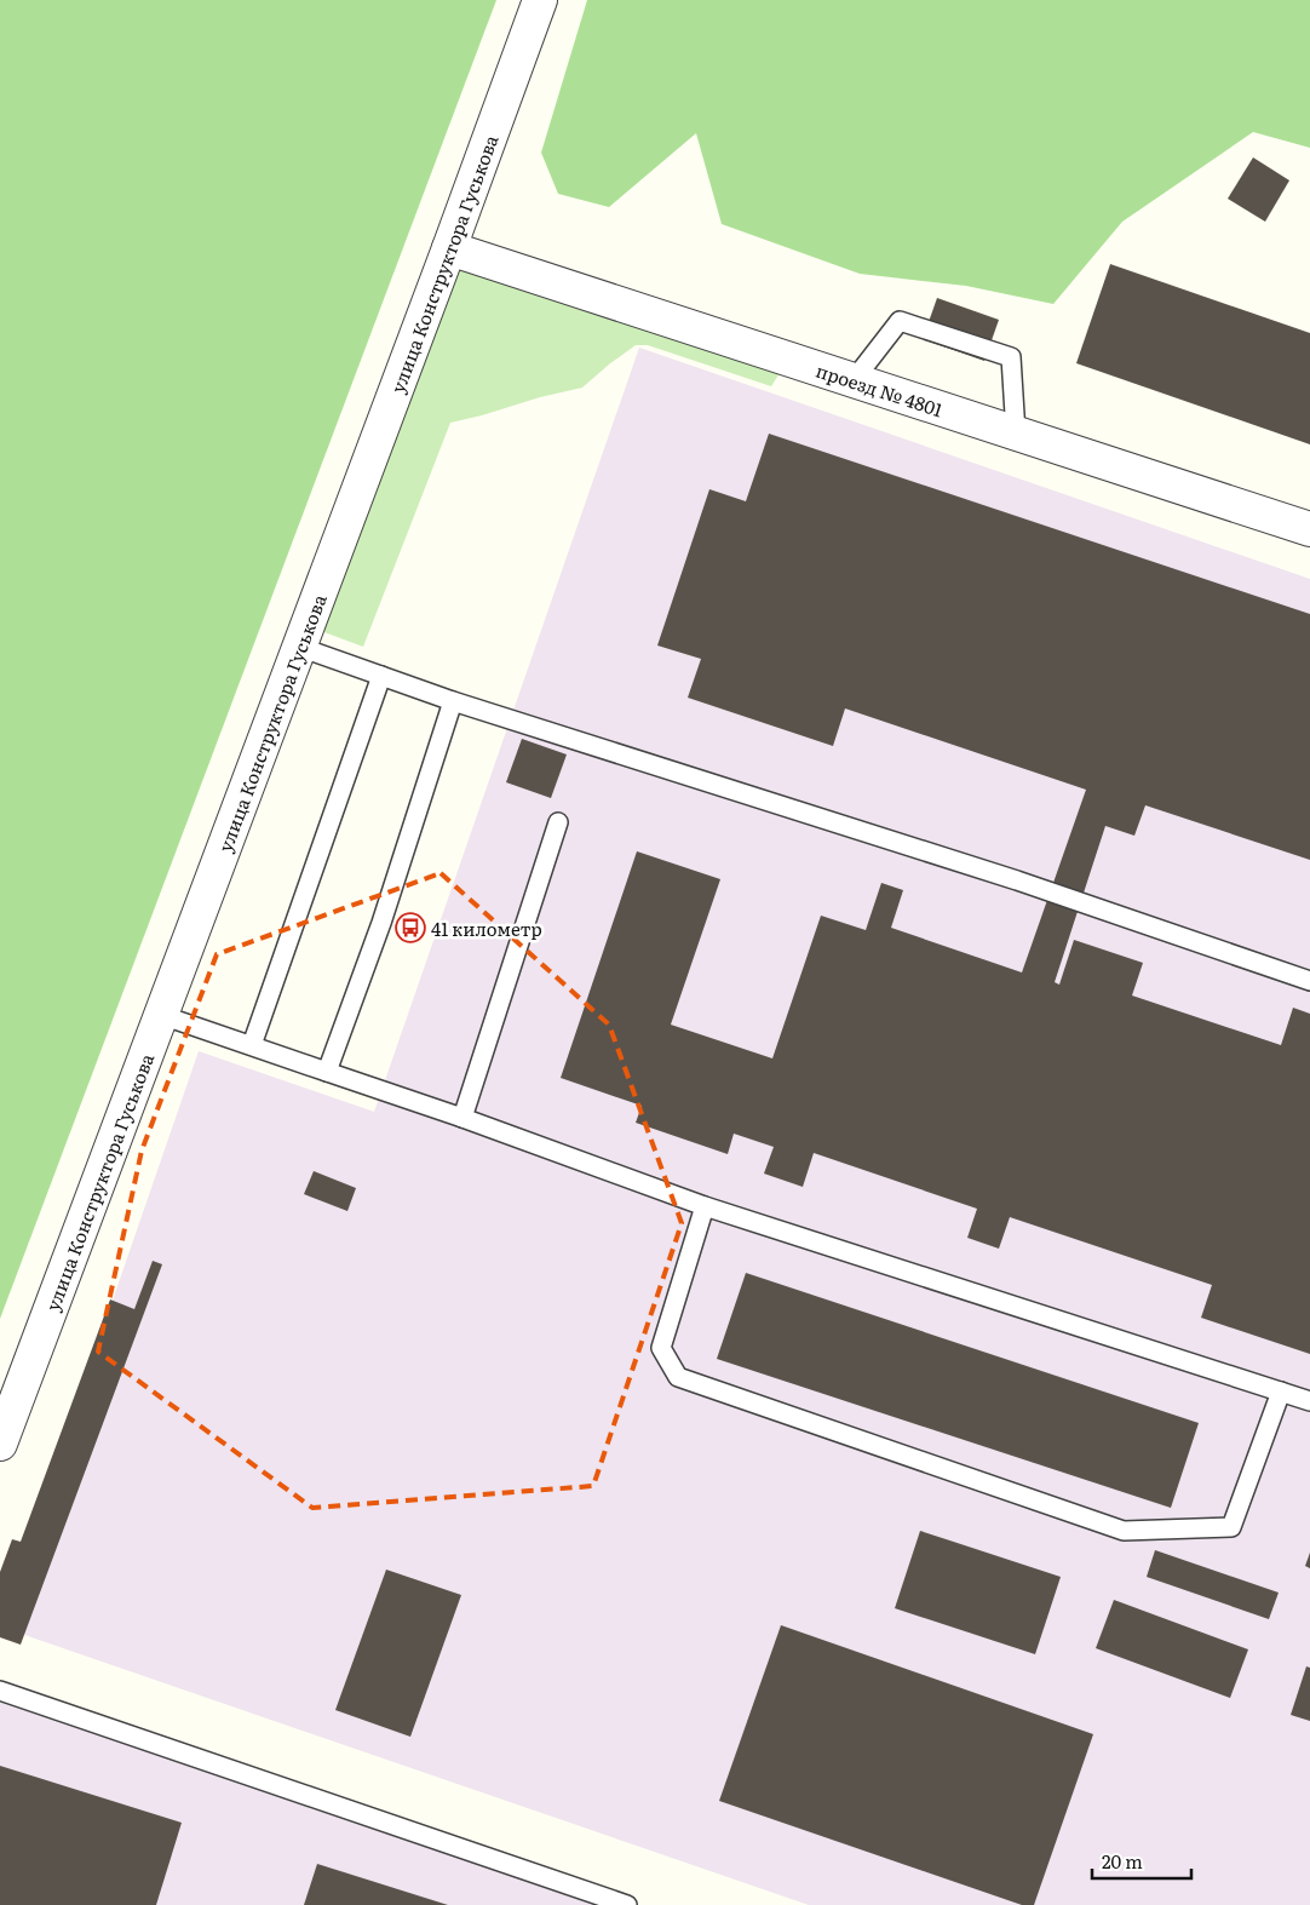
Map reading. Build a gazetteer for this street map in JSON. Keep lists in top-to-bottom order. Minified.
{"streets":{"street":["улица Конструктора Гуськова","проезд № 4801"]},"crossings":[["улица Конструктора Гуськова","проезд № 4801"]],"places":{"bus stop":["41 километр"]},"scale_bar":"20 m"}
